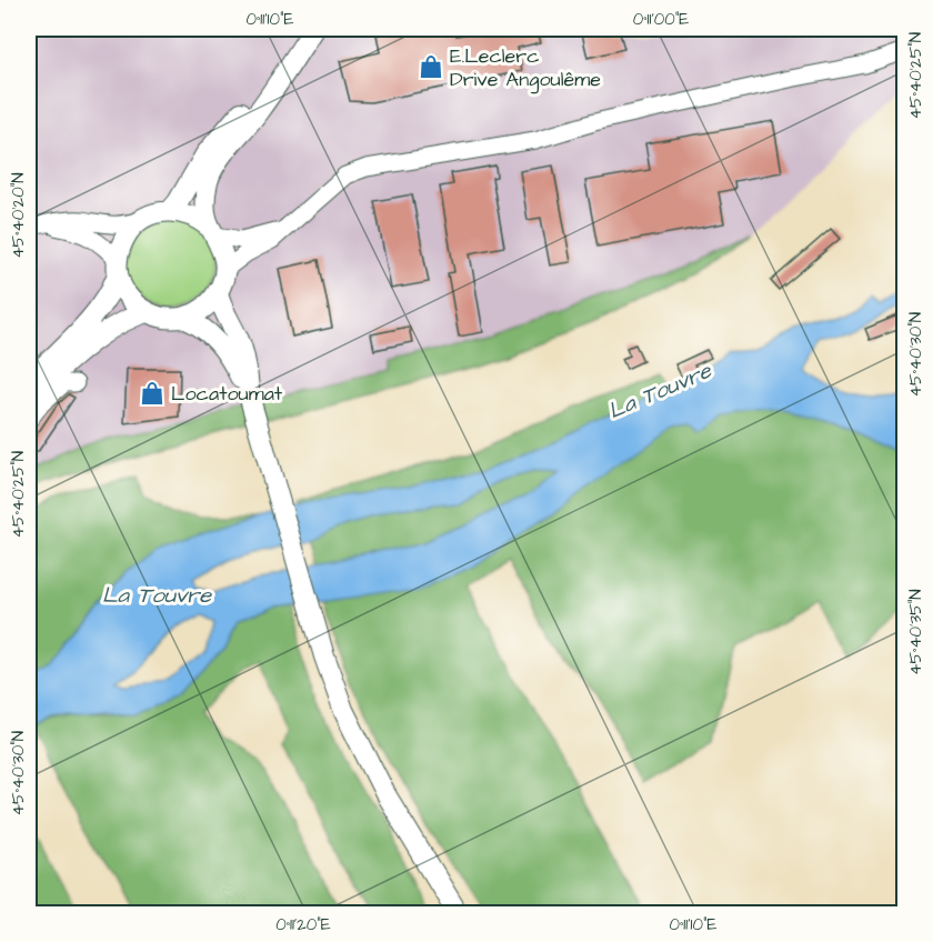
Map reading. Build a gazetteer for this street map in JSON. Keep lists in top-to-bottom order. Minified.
{"water":["La Touvre"],"places":{"shop":["E.Leclerc Drive Angoulême","Locatoumat"]},"coordinates":["0°11'10\"E","0°11'00\"E","45°40'25\"N","45°40'20\"N","45°40'30\"N","45°40'35\"N","0°11'20\"E"]}
